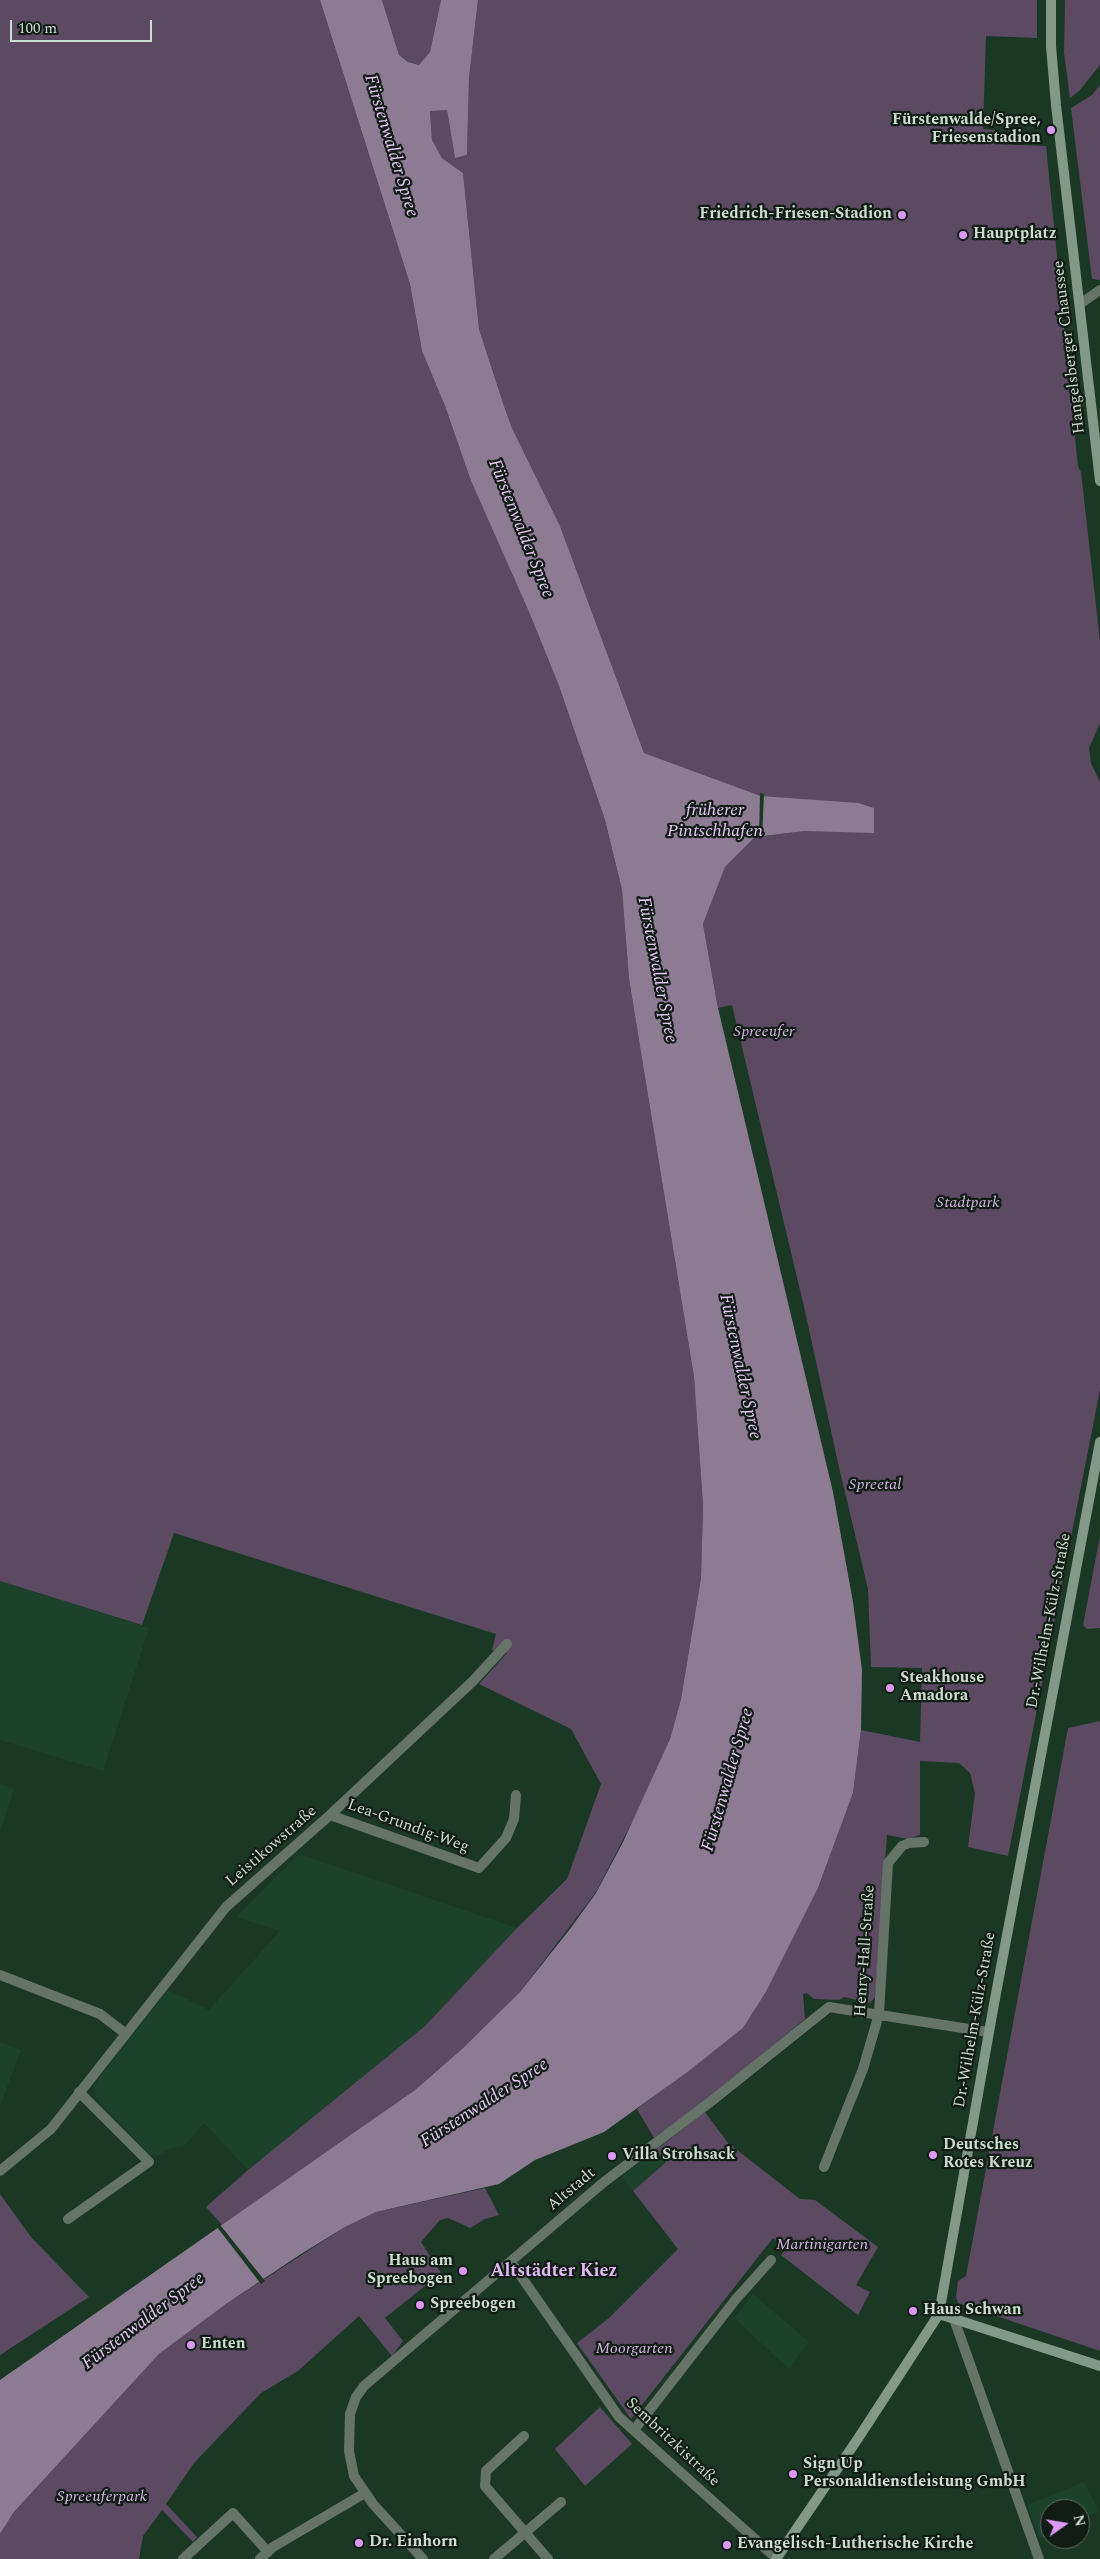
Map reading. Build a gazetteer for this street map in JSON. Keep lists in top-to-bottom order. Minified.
{"streets":{"main road":["Hangelsberger Chaussee","Dr.-Wilhelm-Külz-Straße"],"street":["Lea-Grundig-Weg","Leistikowstraße","Henry-Hall-Straße","Altstadt","Sembritzkistraße"]},"crossings":[["Dr.-Wilhelm-Külz-Straße","Altstadt"],["Dr.-Wilhelm-Külz-Straße","Sembritzkistraße"],["Lea-Grundig-Weg","Leistikowstraße"],["Henry-Hall-Straße","Altstadt"],["Altstadt","Sembritzkistraße"]],"districts":["Altstädter Kiez"],"water":["Fürstenwalder Spree","früherer Pintschhafen"],"parks":["Spreeufer","Stadtpark","Spreetal","Martinigarten","Moorgarten","Spreeuferpark"],"places":["Fürstenwalde/Spree, Friesenstadion","Friedrich-Friesen-Stadion","Hauptplatz","Steakhouse Amadora","Deutsches Rotes Kreuz","Villa Strohsack","Haus am Spreebogen","Spreebogen","Haus Schwan","Enten","Sign Up Personaldienstleistung GmbH","Dr. Einhorn","Evangelisch-Lutherische Kirche"],"scale_bar":"100 m","north":"right"}
